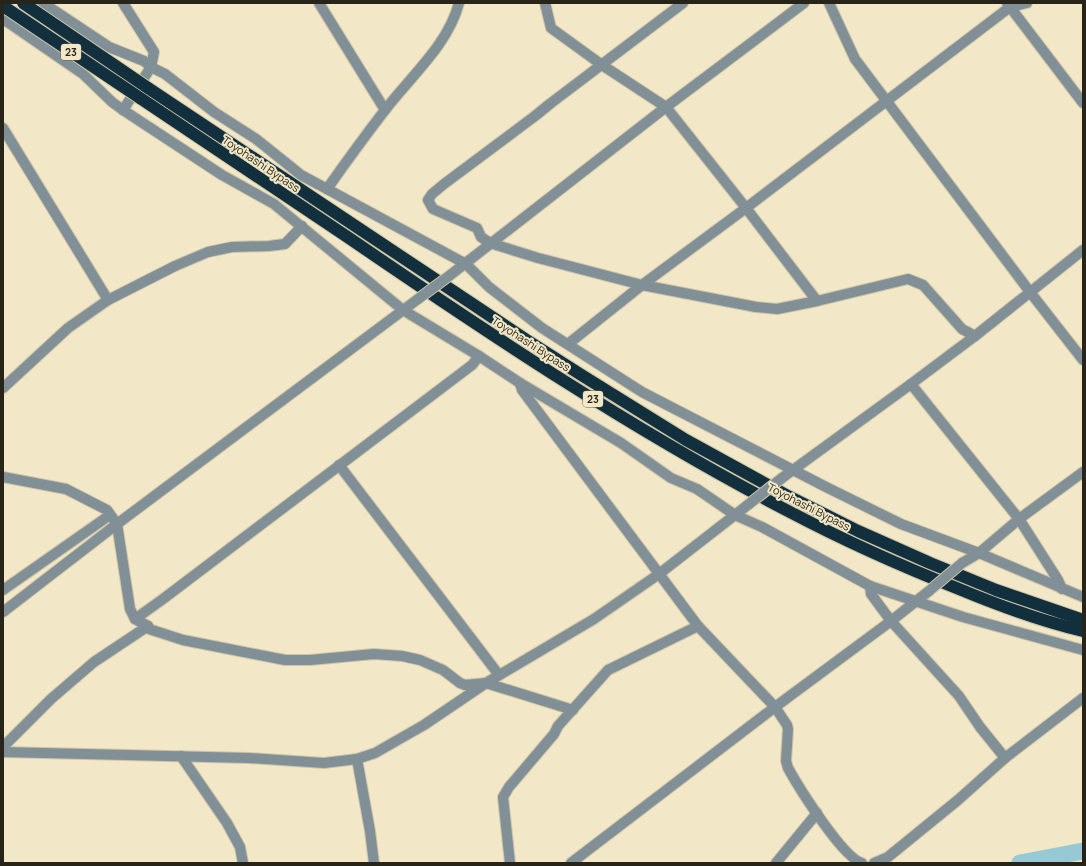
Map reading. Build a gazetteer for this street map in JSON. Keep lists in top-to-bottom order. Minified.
{"streets":{"highway":["23","Toyohashi Bypass"]},"crossings":[["23","Toyohashi Bypass"]]}
